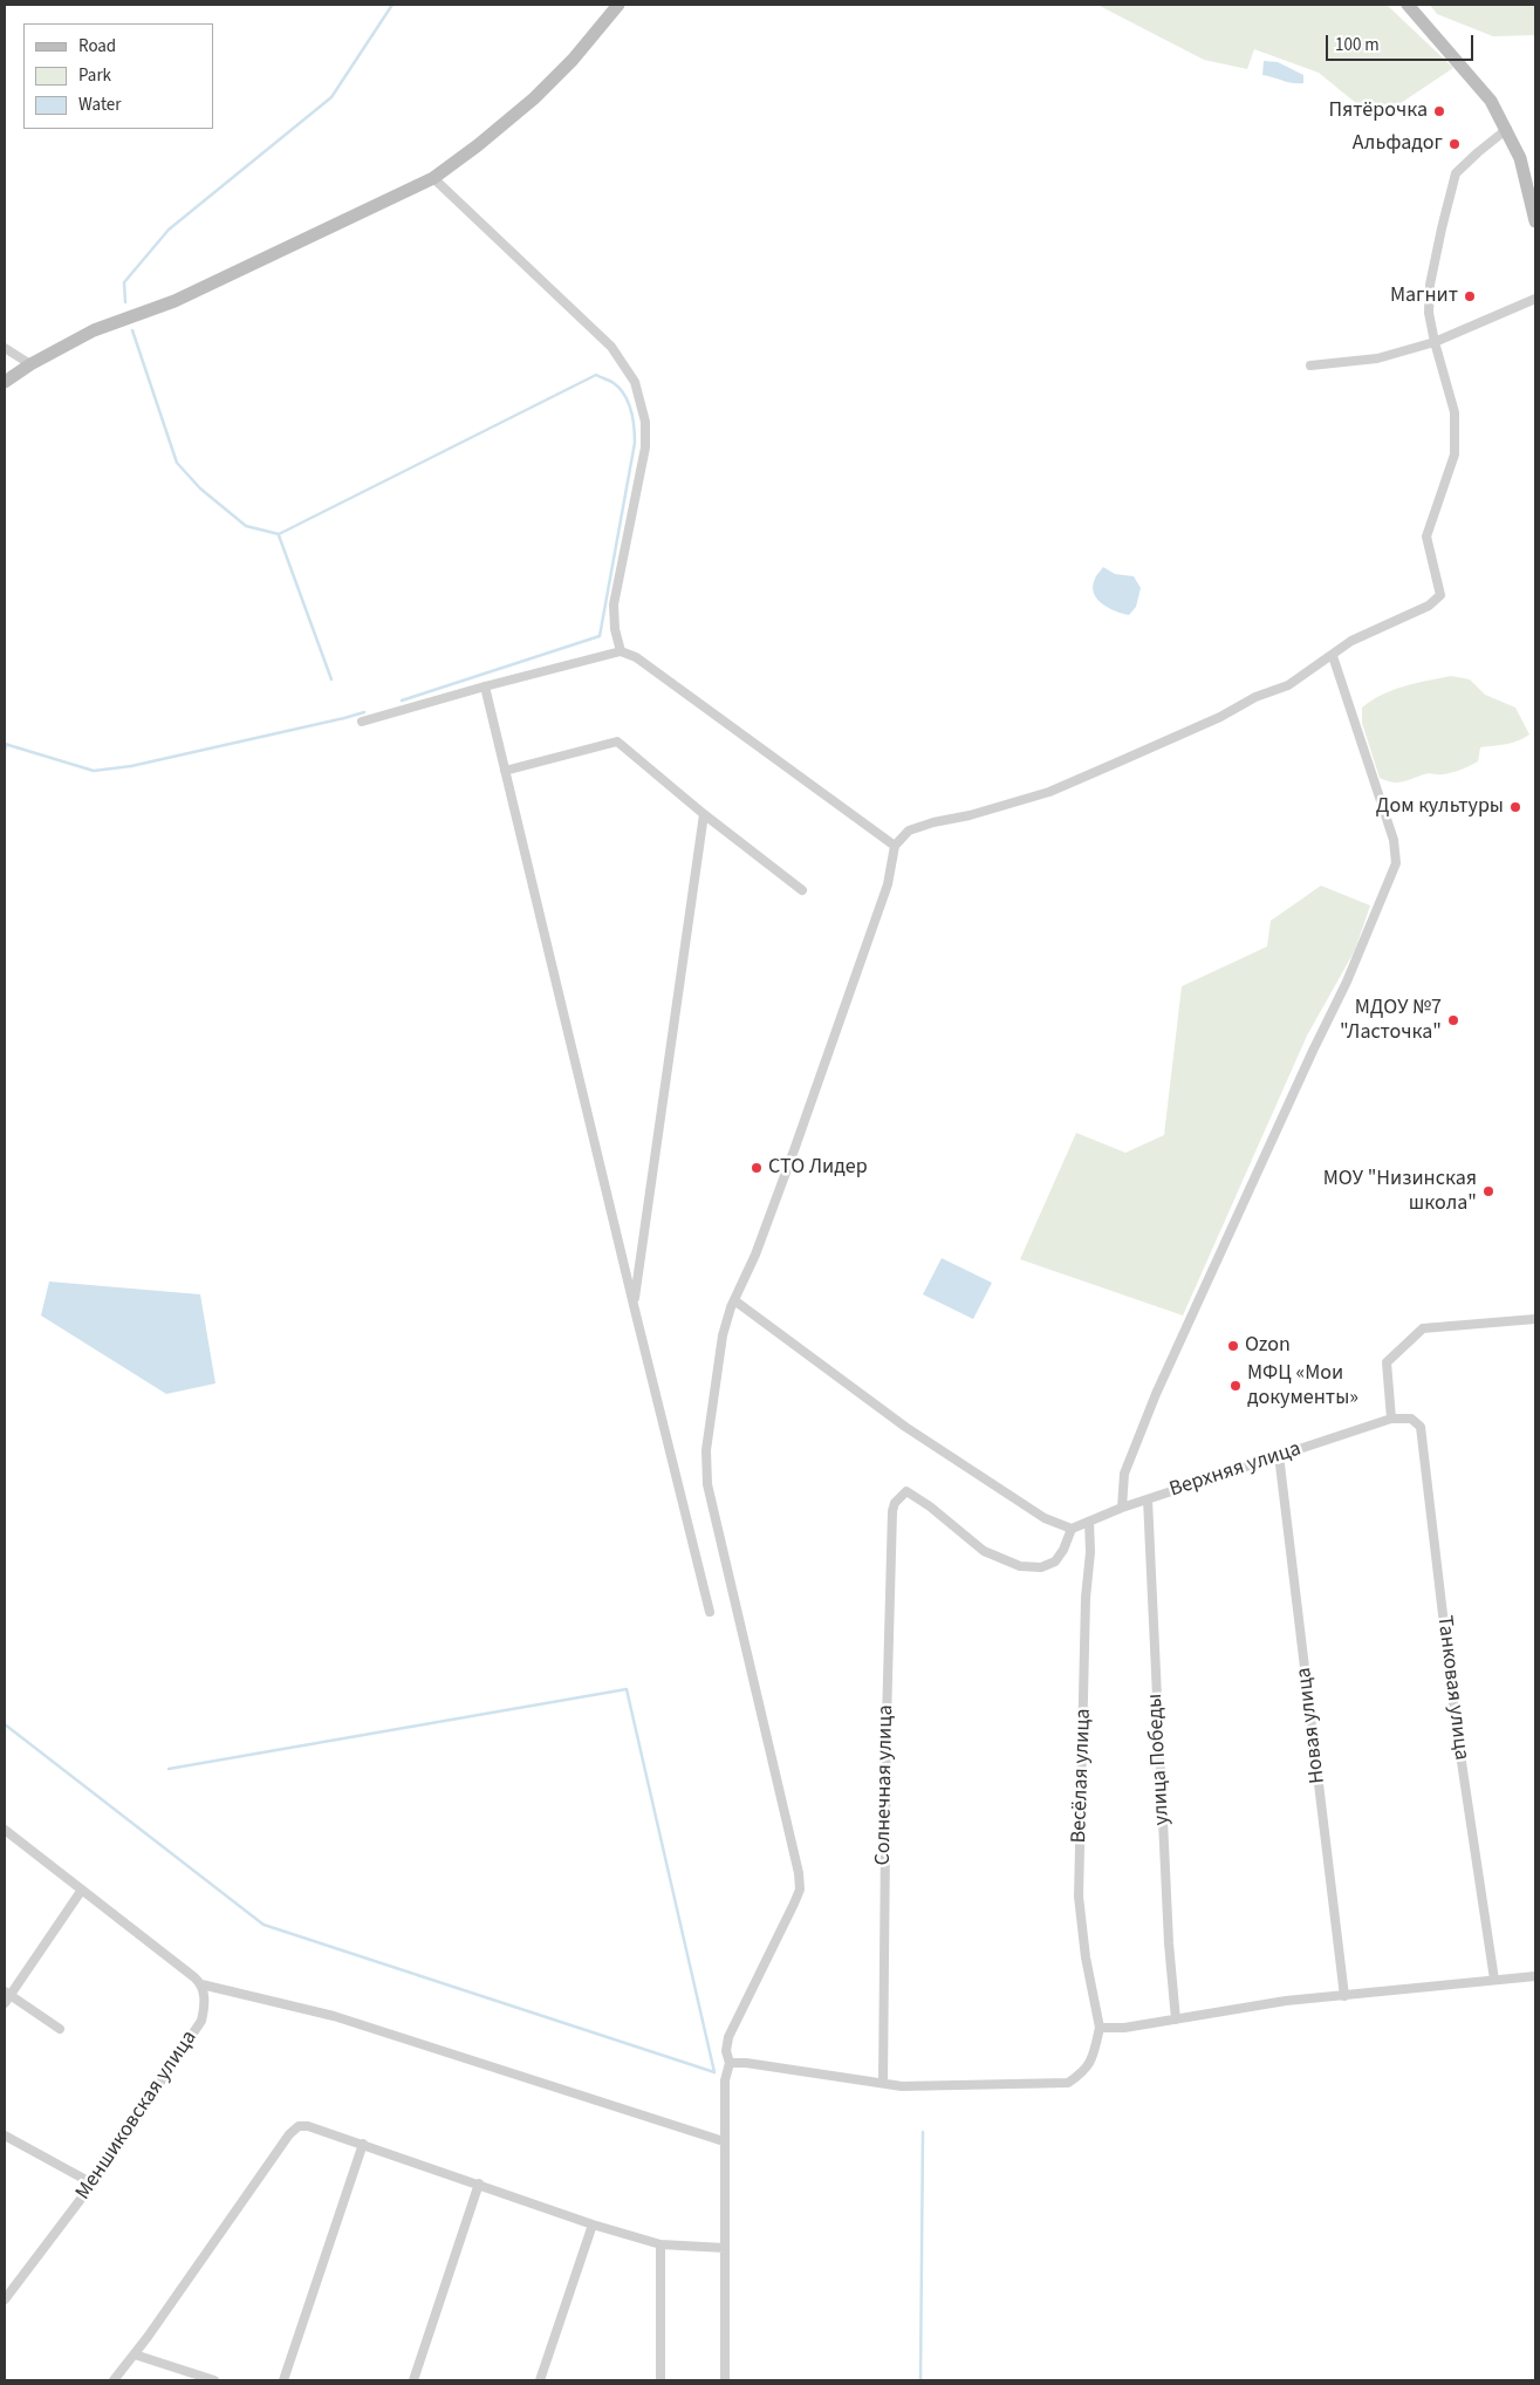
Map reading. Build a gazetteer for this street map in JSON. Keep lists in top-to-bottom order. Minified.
{"streets":{"street":["Верхняя улица","Танковая улица","Новая улица","улица Победы","Весёлая улица","Солнечная улица","Меншиковская улица"]},"crossings":[["Верхняя улица","Танковая улица"],["Верхняя улица","Новая улица"],["Верхняя улица","улица Победы"],["Верхняя улица","Весёлая улица"],["Верхняя улица","Солнечная улица"]],"places":["Пятёрочка","Альфадог","Магнит","Дом культуры","МДОУ №7 \"Ласточка\"","СТО Лидер","МОУ \"Низинская школа\"","Ozon","МФЦ «Мои документы»"],"legend":["Road","Park","Water"],"scale_bar":"100 m"}
